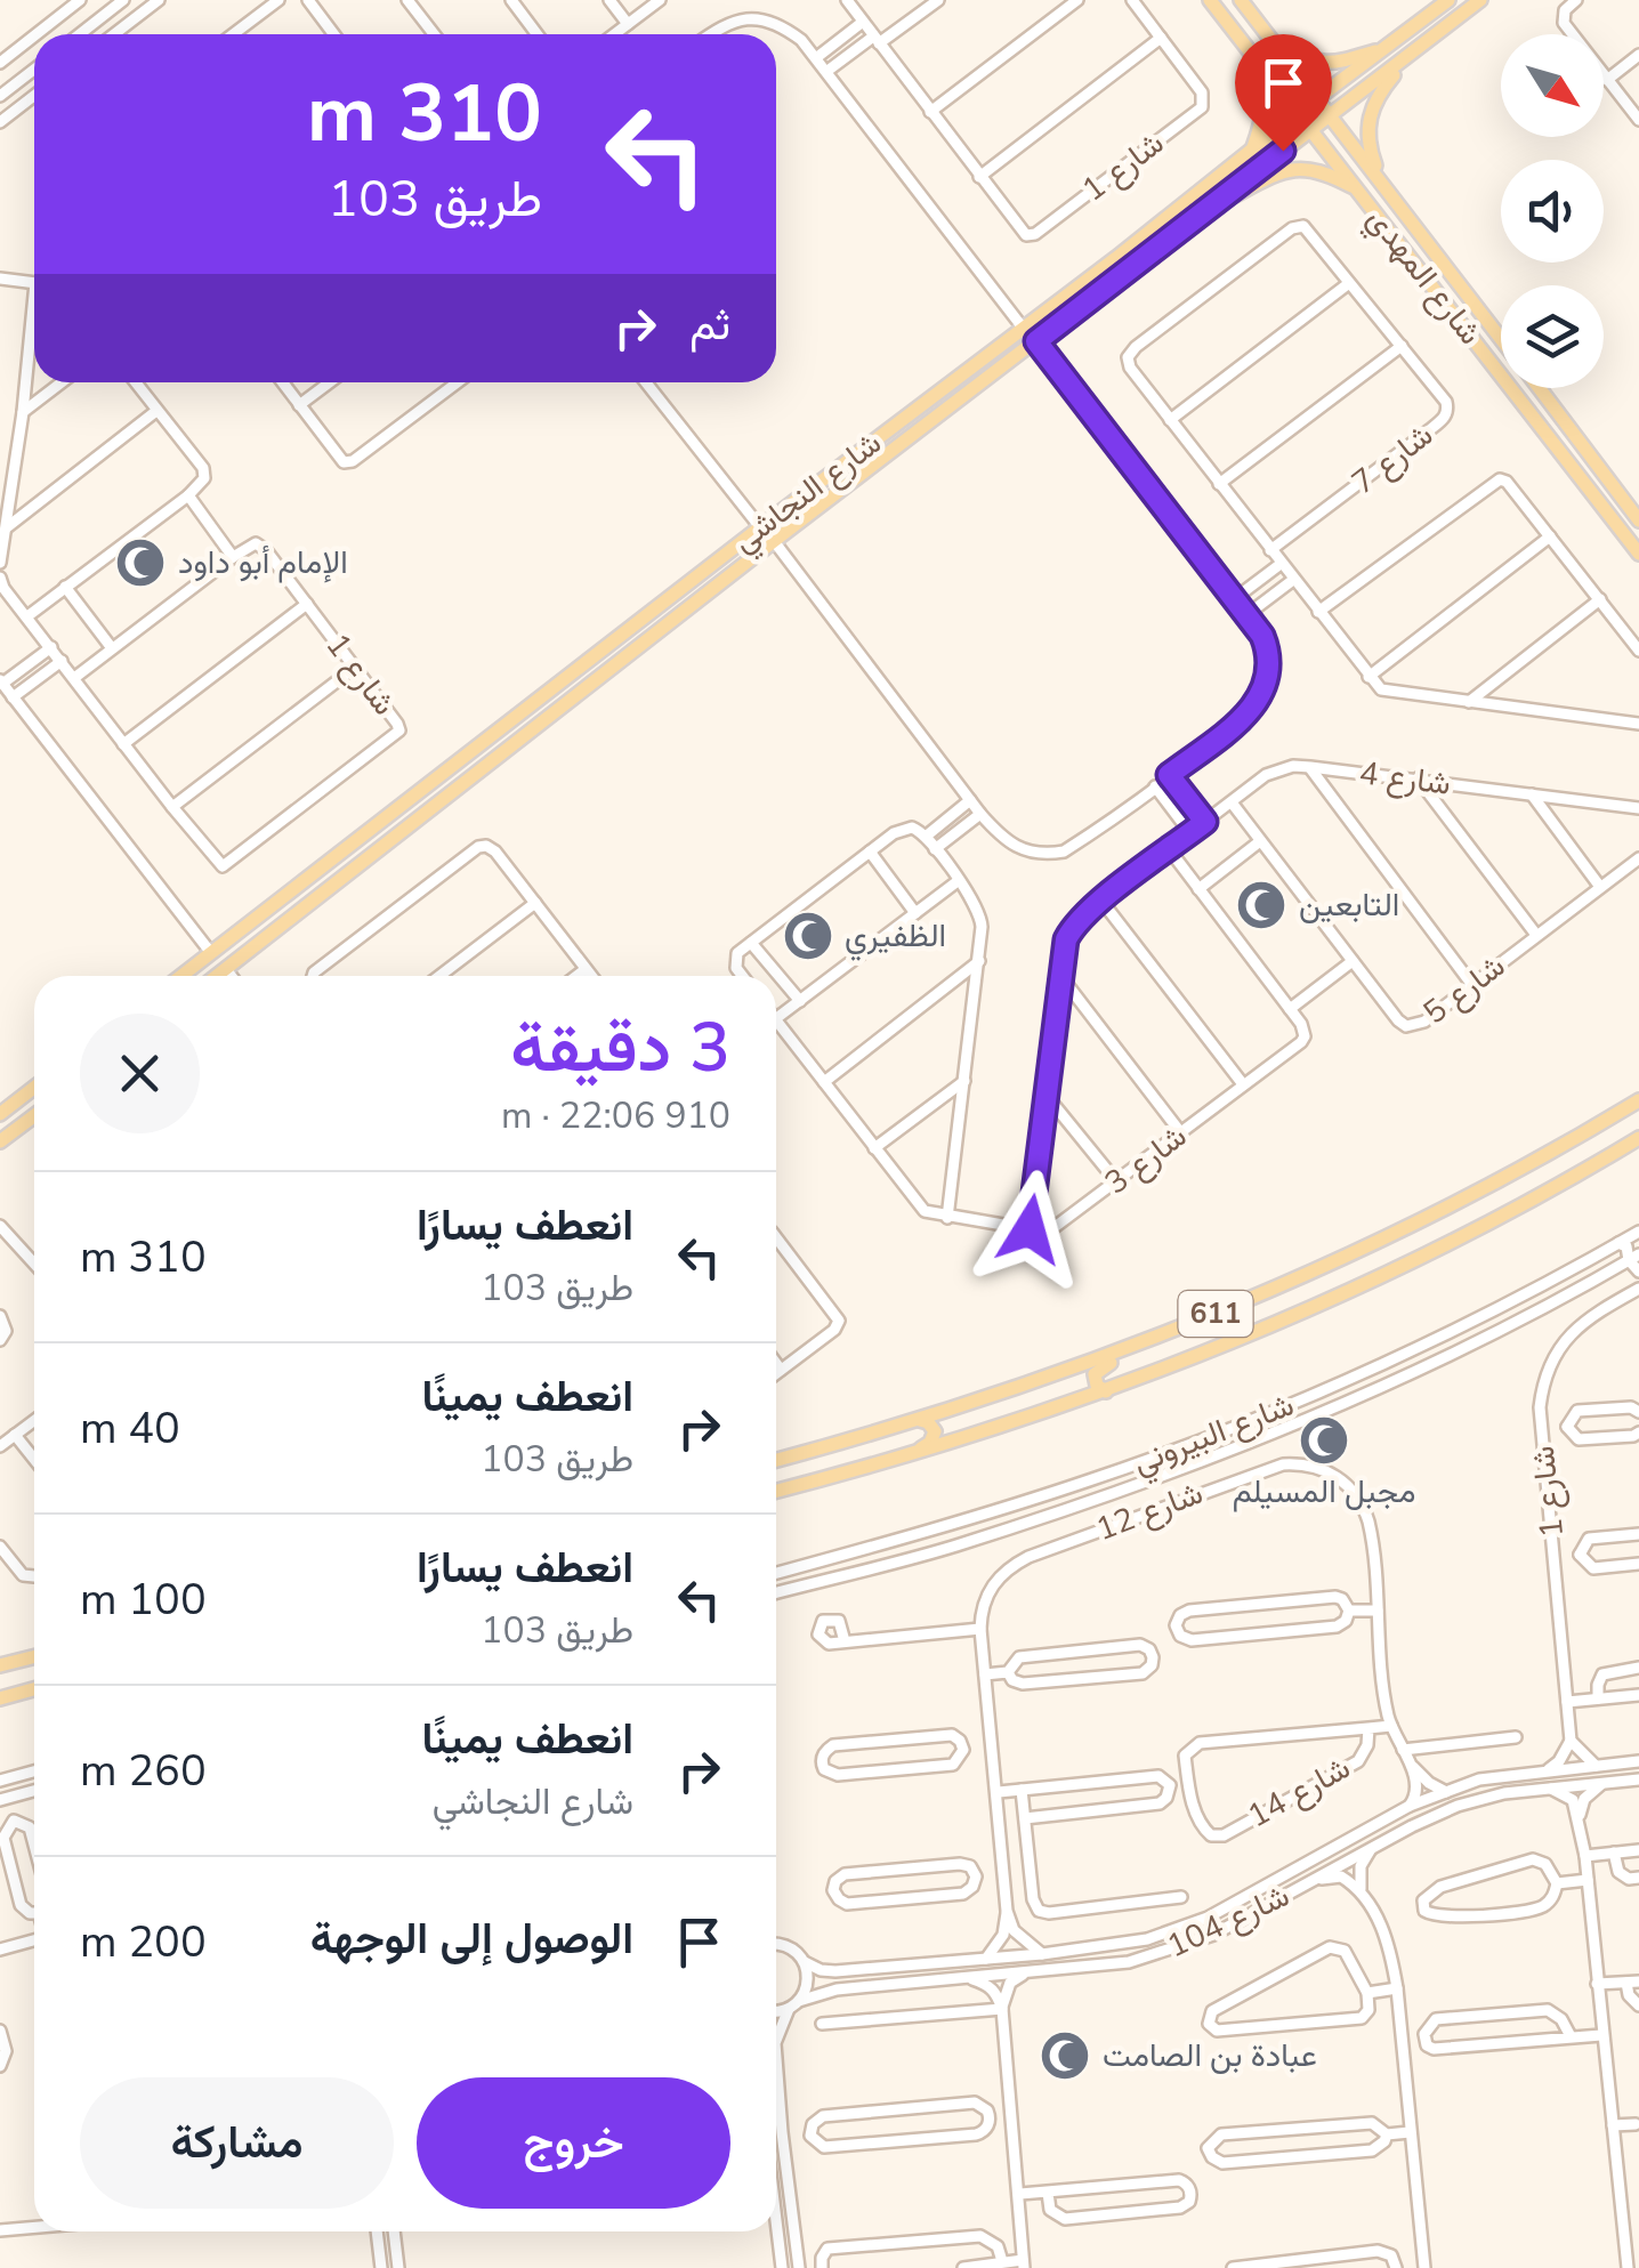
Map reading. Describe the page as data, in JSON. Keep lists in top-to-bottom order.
{
  "streets": {
    "main road": ["شارع المهدي", "شارع النجاشي", "611"],
    "street": [
      "شارع 1",
      "شارع 7",
      "شارع 4",
      "شارع 5",
      "شارع 3",
      "شارع البيروني",
      "شارع 12",
      "شارع 14",
      "شارع 104"
    ]
  },
  "crossings": [
    ["شارع المهدي", "شارع النجاشي"],
    ["شارع 4", "شارع 5"],
    ["شارع 12", "شارع 14"],
    ["شارع 12", "شارع 104"]
  ],
  "places": {
    "mosque": [
      "الإمام أبو داود",
      "التابعين",
      "الظفيري",
      "مجبل المسيلم",
      "عبادة بن الصامت"
    ]
  },
  "north": "bottom right",
  "page": {
    "turn": ["310 m", "طريق 103"],
    "then": "ثم",
    "heading": ["3 دقيقة", "910 m · 22:06"],
    "list": [
      {
        "name": "انعطف يسارًا",
        "note": "طريق 103",
        "value": "310 m"
      },
      {
        "name": "انعطف يمينًا",
        "note": "طريق 103",
        "value": "40 m"
      },
      {
        "name": "انعطف يسارًا",
        "note": "طريق 103",
        "value": "100 m"
      },
      {
        "name": "انعطف يمينًا",
        "note": "شارع النجاشي",
        "value": "260 m"
      },
      {
        "name": "الوصول إلى الوجهة",
        "value": "200 m"
      }
    ],
    "buttons": ["خروج", "مشاركة"]
  }
}
